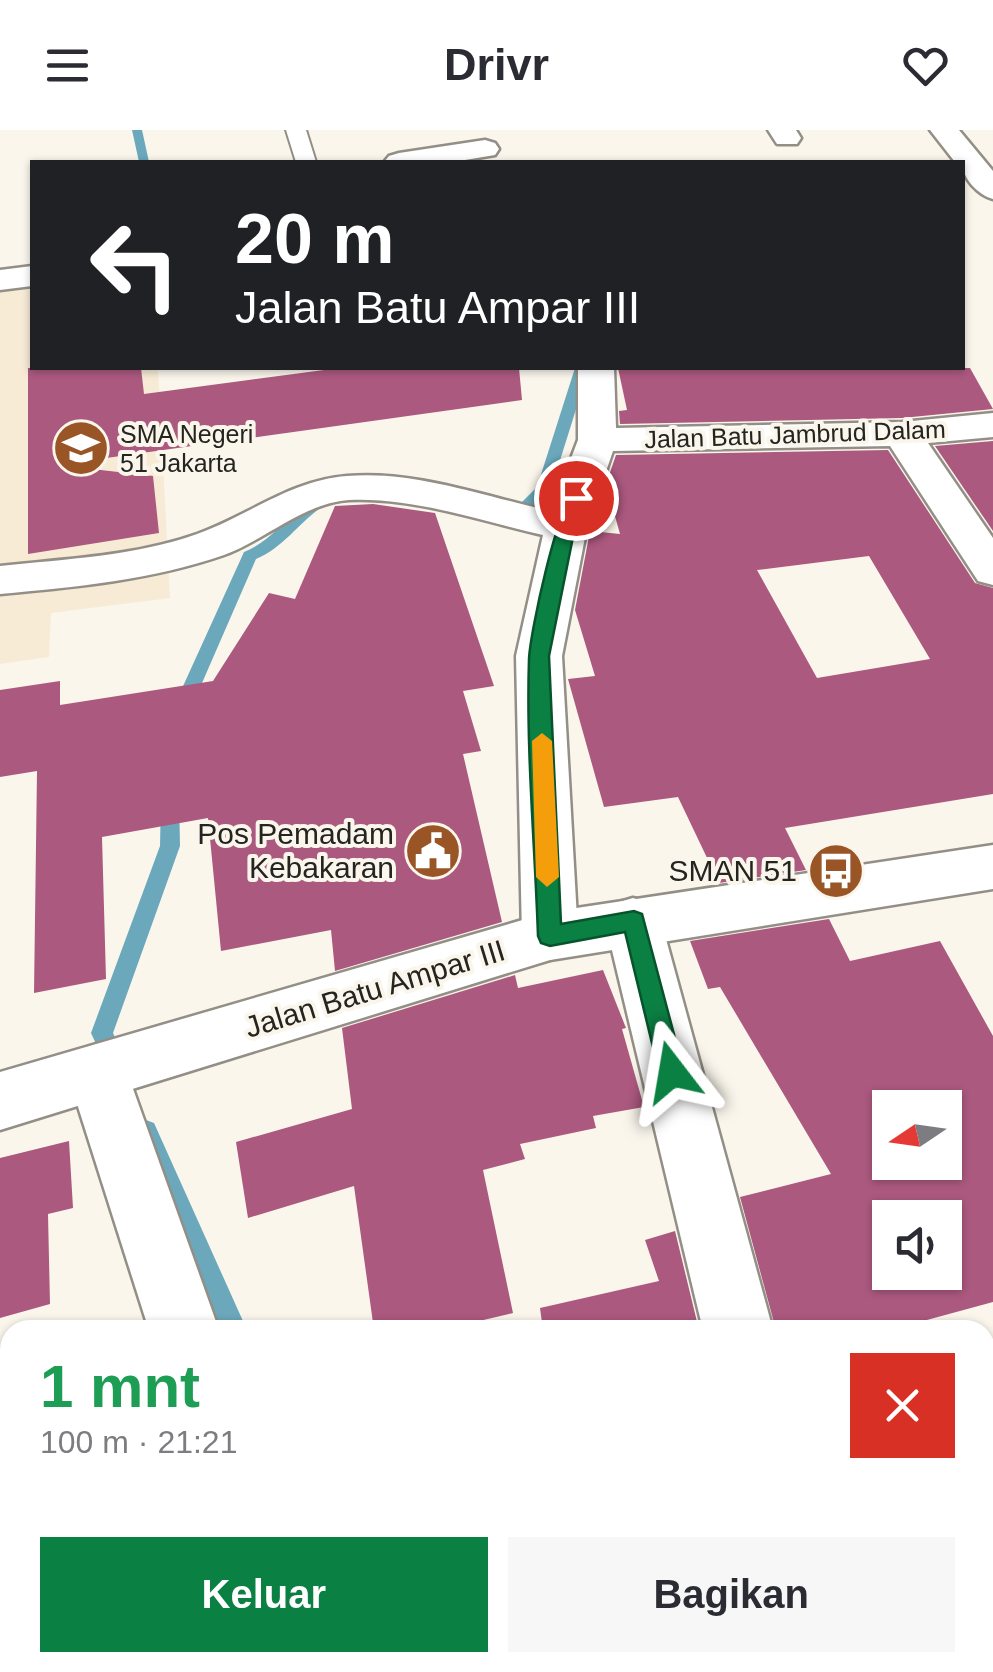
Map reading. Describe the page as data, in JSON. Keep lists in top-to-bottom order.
{
  "streets": {
    "street": ["Jalan Batu Jambrud Dalam", "Jalan Batu Ampar III"]
  },
  "places": {
    "school or university": ["SMA Negeri 51 Jakarta"],
    "public building": ["Pos Pemadam Kebakaran"],
    "bus stop": ["SMAN 51"]
  },
  "north": "left",
  "page": {
    "header": "Drivr",
    "turn": ["20 m", "Jalan Batu Ampar III"],
    "heading": ["1 mnt", "100 m · 21:21"],
    "buttons": ["Keluar", "Bagikan"]
  }
}
